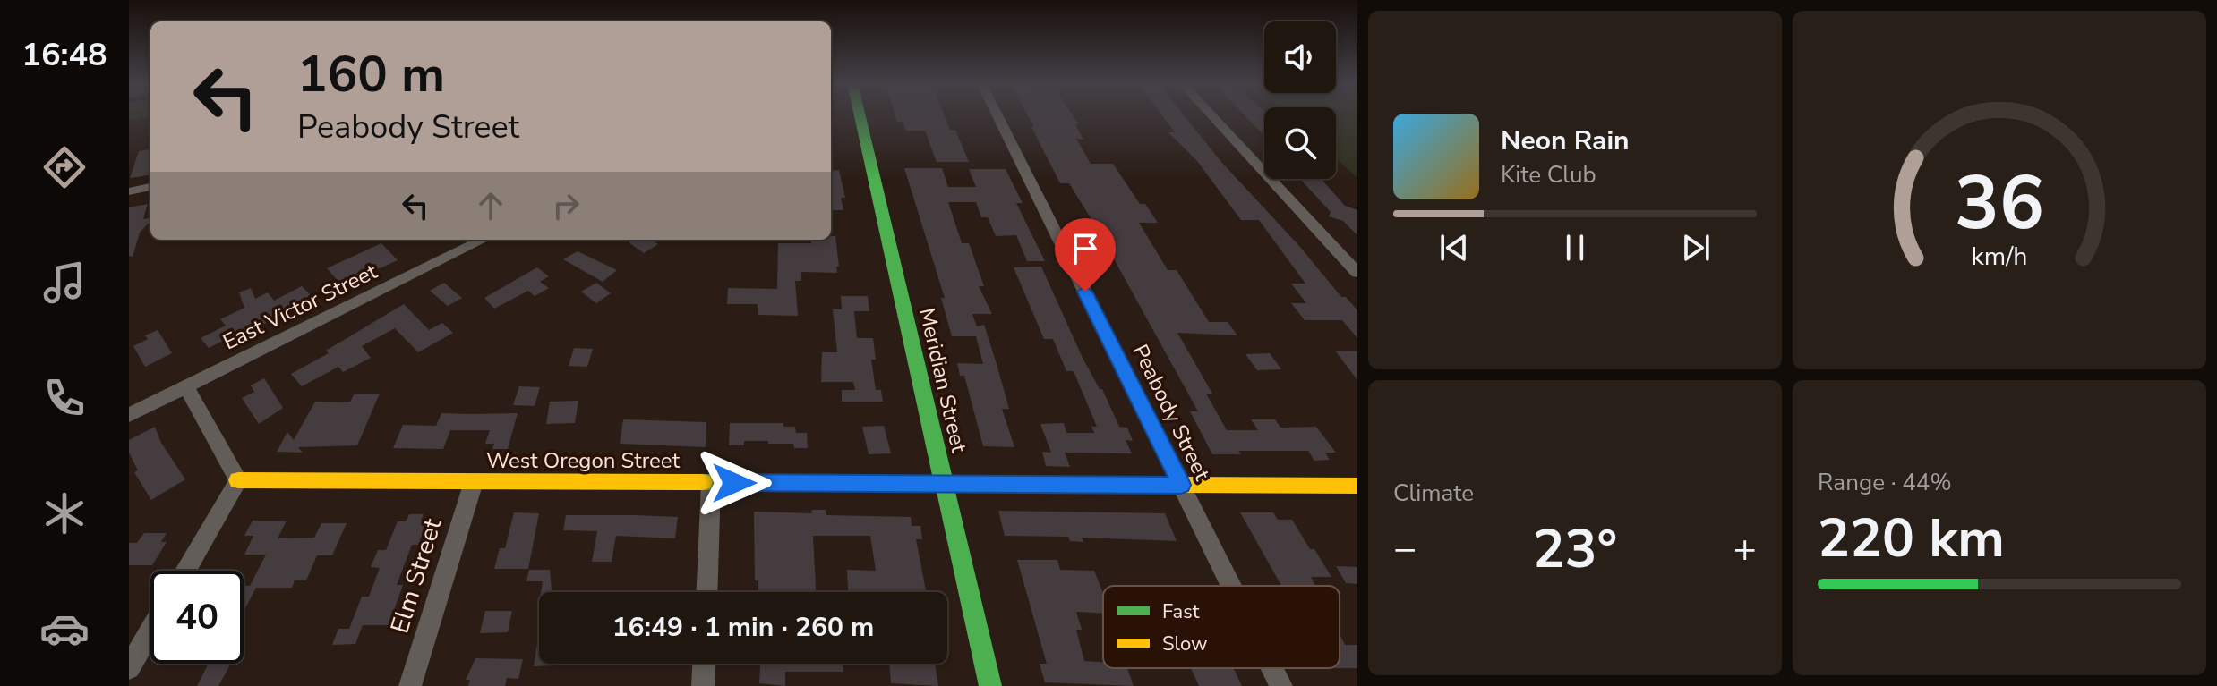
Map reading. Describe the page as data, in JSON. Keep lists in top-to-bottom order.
{
  "streets": {
    "street": [
      "East Victor Street",
      "Meridian Street",
      "Peabody Street",
      "West Oregon Street",
      "Elm Street"
    ]
  },
  "crossings": [
    ["Meridian Street", "West Oregon Street"],
    ["Peabody Street", "West Oregon Street"],
    ["West Oregon Street", "Elm Street"]
  ],
  "legend": ["Fast", "Slow"],
  "page": {
    "tabs": "16:48",
    "turn": ["160 m", "Peabody Street"],
    "song": ["Neon Rain", "Kite Club"],
    "tile": [
      "Climate",
      ["Range · 44%", "220 km"]
    ],
    "heat": ["−", "23°", "+"],
    "limit": "40",
    "trip": "16:49 · 1 min · 260 m",
    "gauge": ["36", "km/h"]
  }
}
